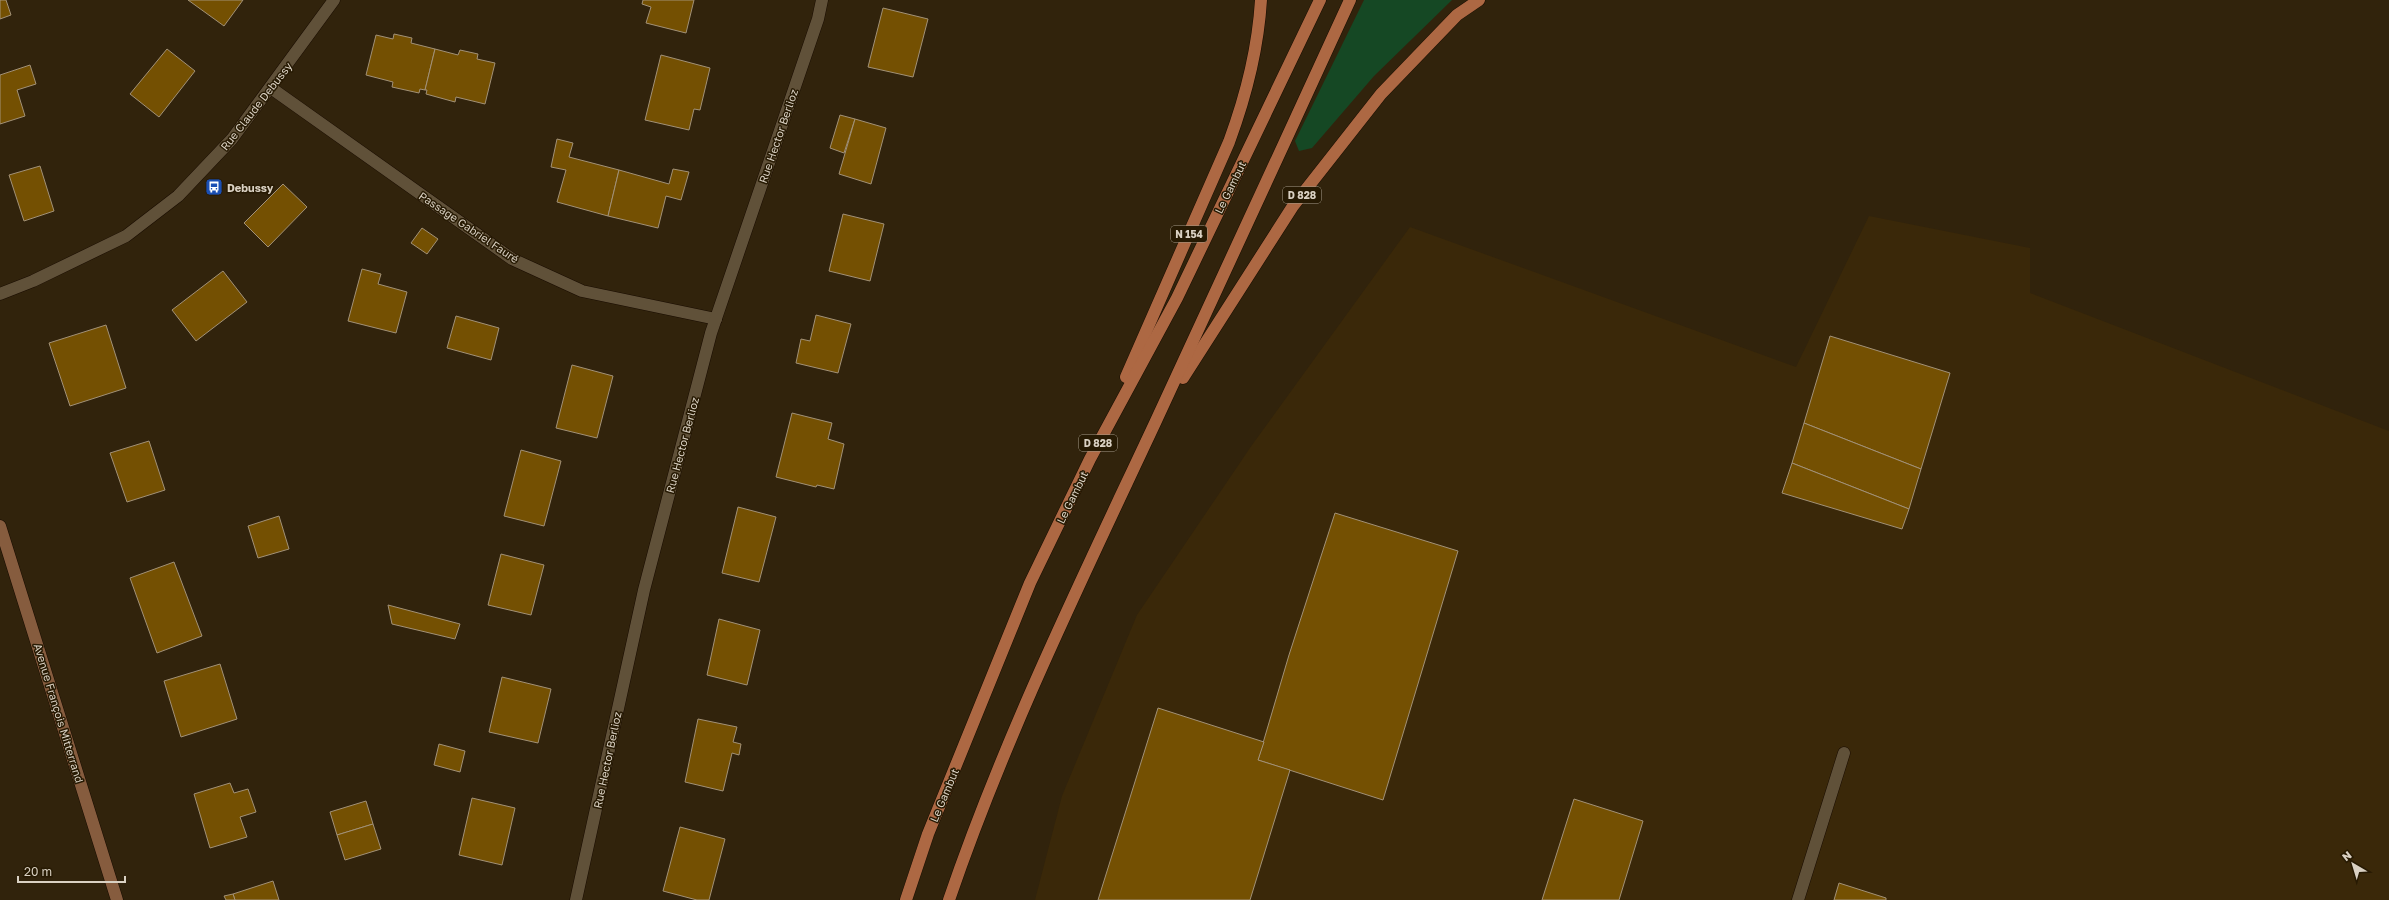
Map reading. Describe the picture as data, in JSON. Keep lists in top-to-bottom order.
{
  "streets": {
    "main road": [
      "Le Gambut",
      "D 828",
      "N 154",
      "Avenue François Mitterrand"
    ],
    "street": ["Rue Claude Debussy", "Rue Hector Berlioz", "Passage Gabriel Fauré"]
  },
  "crossings": [
    ["Rue Claude Debussy", "Passage Gabriel Fauré"],
    ["Rue Hector Berlioz", "Passage Gabriel Fauré"],
    ["Le Gambut", "N 154"]
  ],
  "places": {
    "bus stop": ["Debussy"]
  },
  "scale_bar": "20 m",
  "north": "top left"
}
